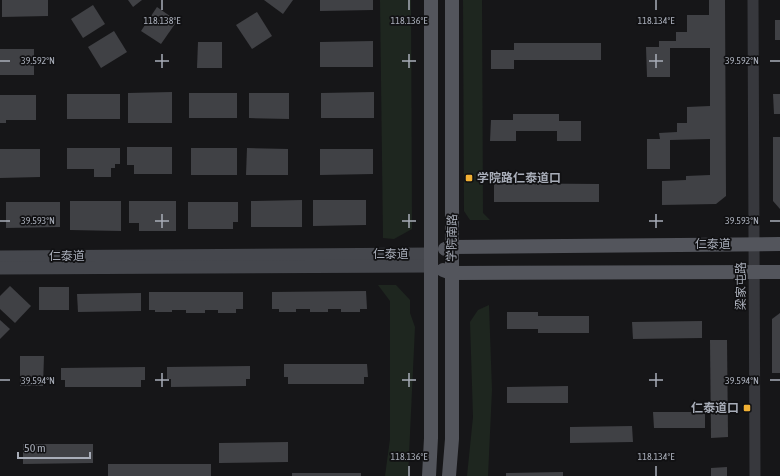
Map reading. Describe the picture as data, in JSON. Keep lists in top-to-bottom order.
{
  "streets": {
    "main road": ["学院南路", "仁泰道"],
    "street": ["梁家屯路"]
  },
  "crossings": [
    ["学院南路", "仁泰道"],
    ["仁泰道", "梁家屯路"]
  ],
  "places": {
    "transit": ["学院路仁泰道口", "仁泰道口"]
  },
  "scale_bar": "50 m",
  "coordinates": [
    "118.138°E",
    "118.136°E",
    "118.134°E",
    "39.592°N",
    "39.593°N",
    "39.594°N"
  ]
}
